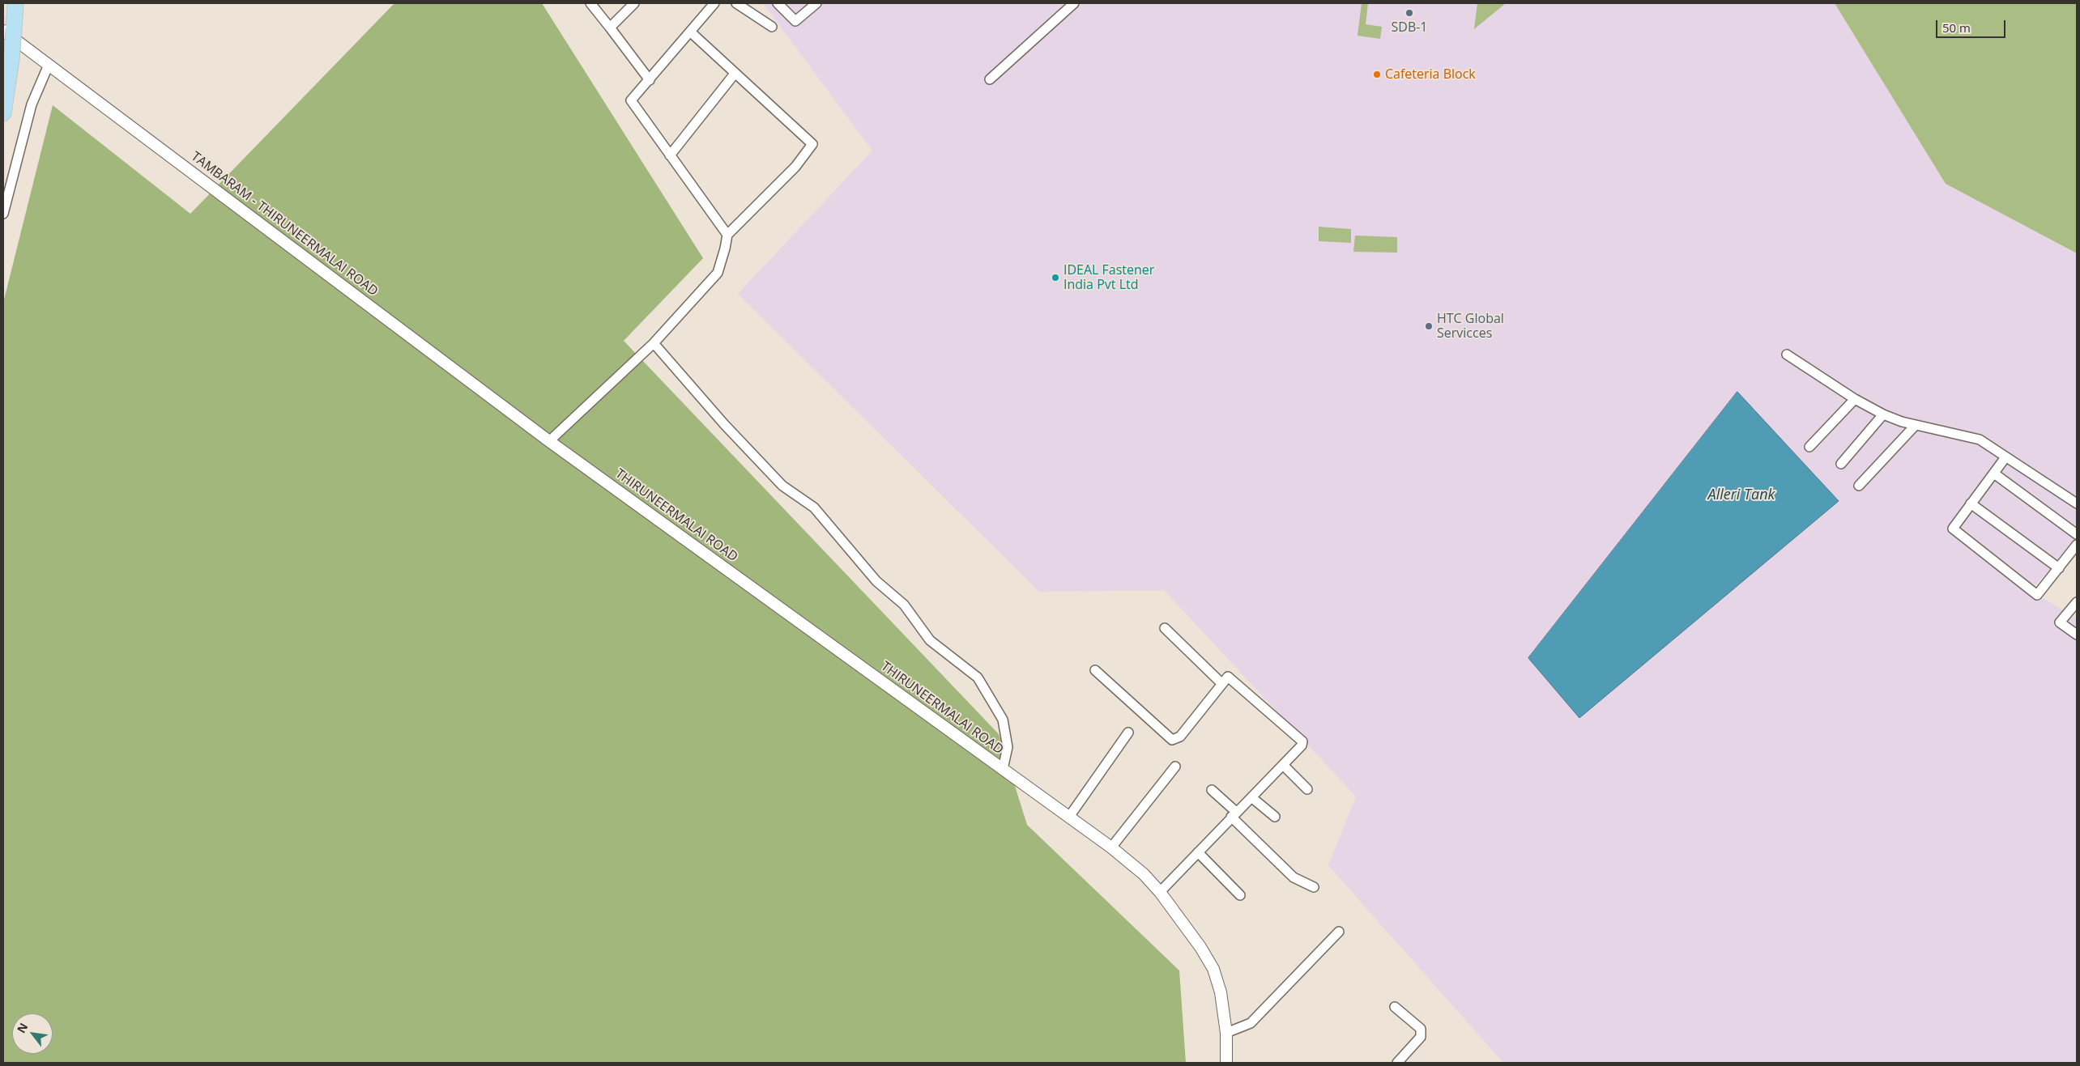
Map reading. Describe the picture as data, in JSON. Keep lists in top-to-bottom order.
{
  "streets": {
    "street": ["TAMBARAM - THIRUNEERMALAI ROAD", "THIRUNEERMALAI ROAD"]
  },
  "crossings": [
    ["TAMBARAM - THIRUNEERMALAI ROAD", "THIRUNEERMALAI ROAD"]
  ],
  "water": ["Alleri Tank"],
  "places": [
    "SDB-1",
    "Cafeteria Block",
    "IDEAL Fastener India Pvt Ltd",
    "HTC Global Servicces"
  ],
  "scale_bar": "50 m",
  "north": "top left"
}
